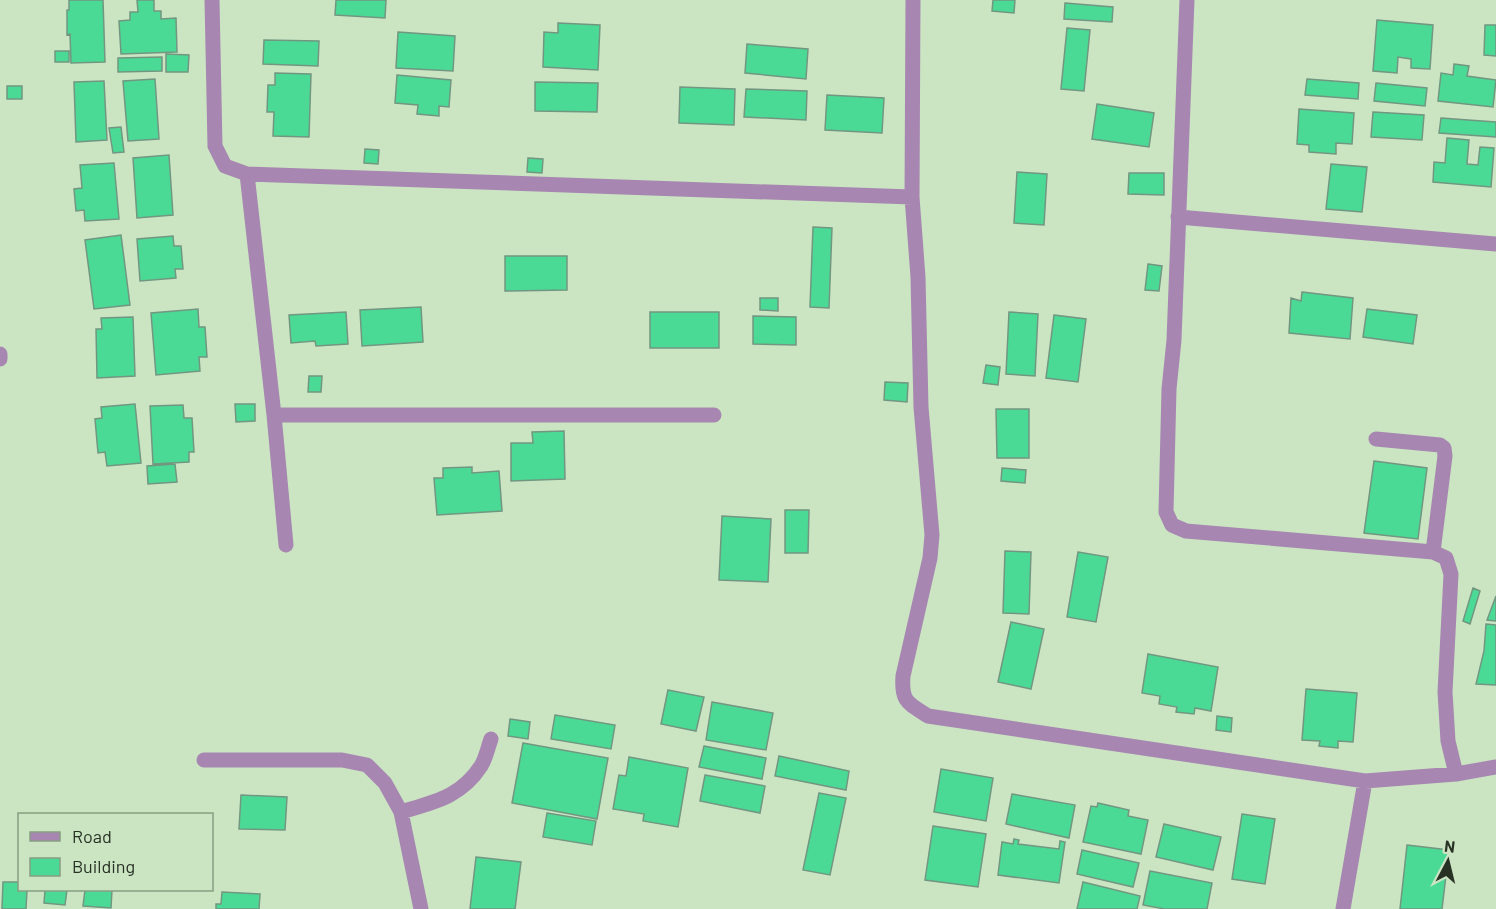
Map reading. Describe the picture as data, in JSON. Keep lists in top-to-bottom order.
{
  "legend": ["Road", "Building"],
  "north": "top"
}
